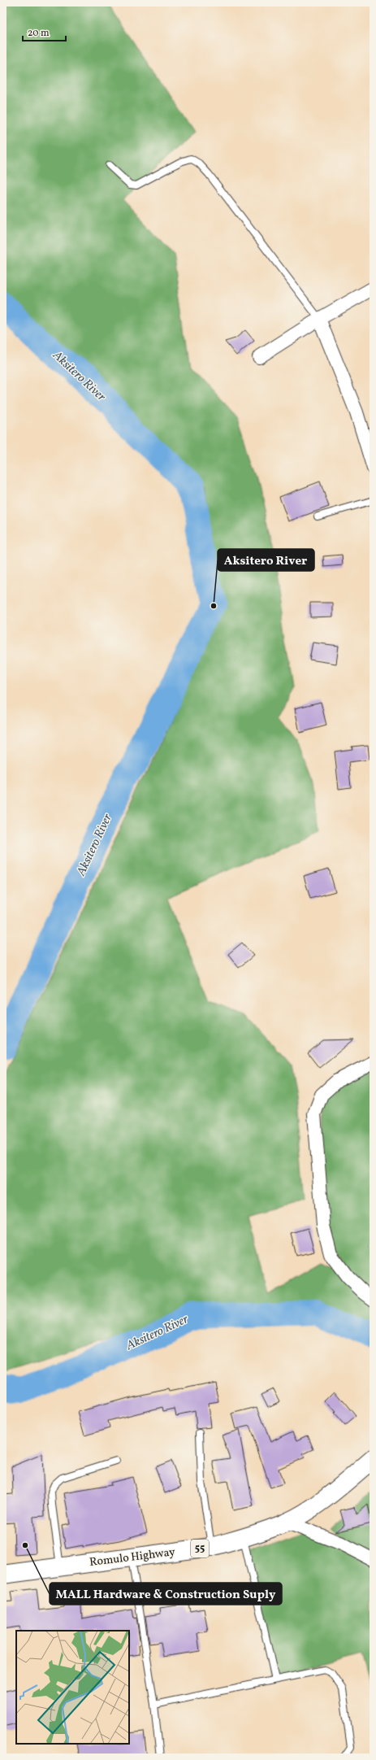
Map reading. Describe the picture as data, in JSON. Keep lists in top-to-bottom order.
{
  "streets": {
    "highway": ["55", "Romulo Highway"]
  },
  "water": ["Aksitero River"],
  "places": ["Aksitero River", "MALL Hardware & Construction Suply"],
  "scale_bar": "20 m"
}
